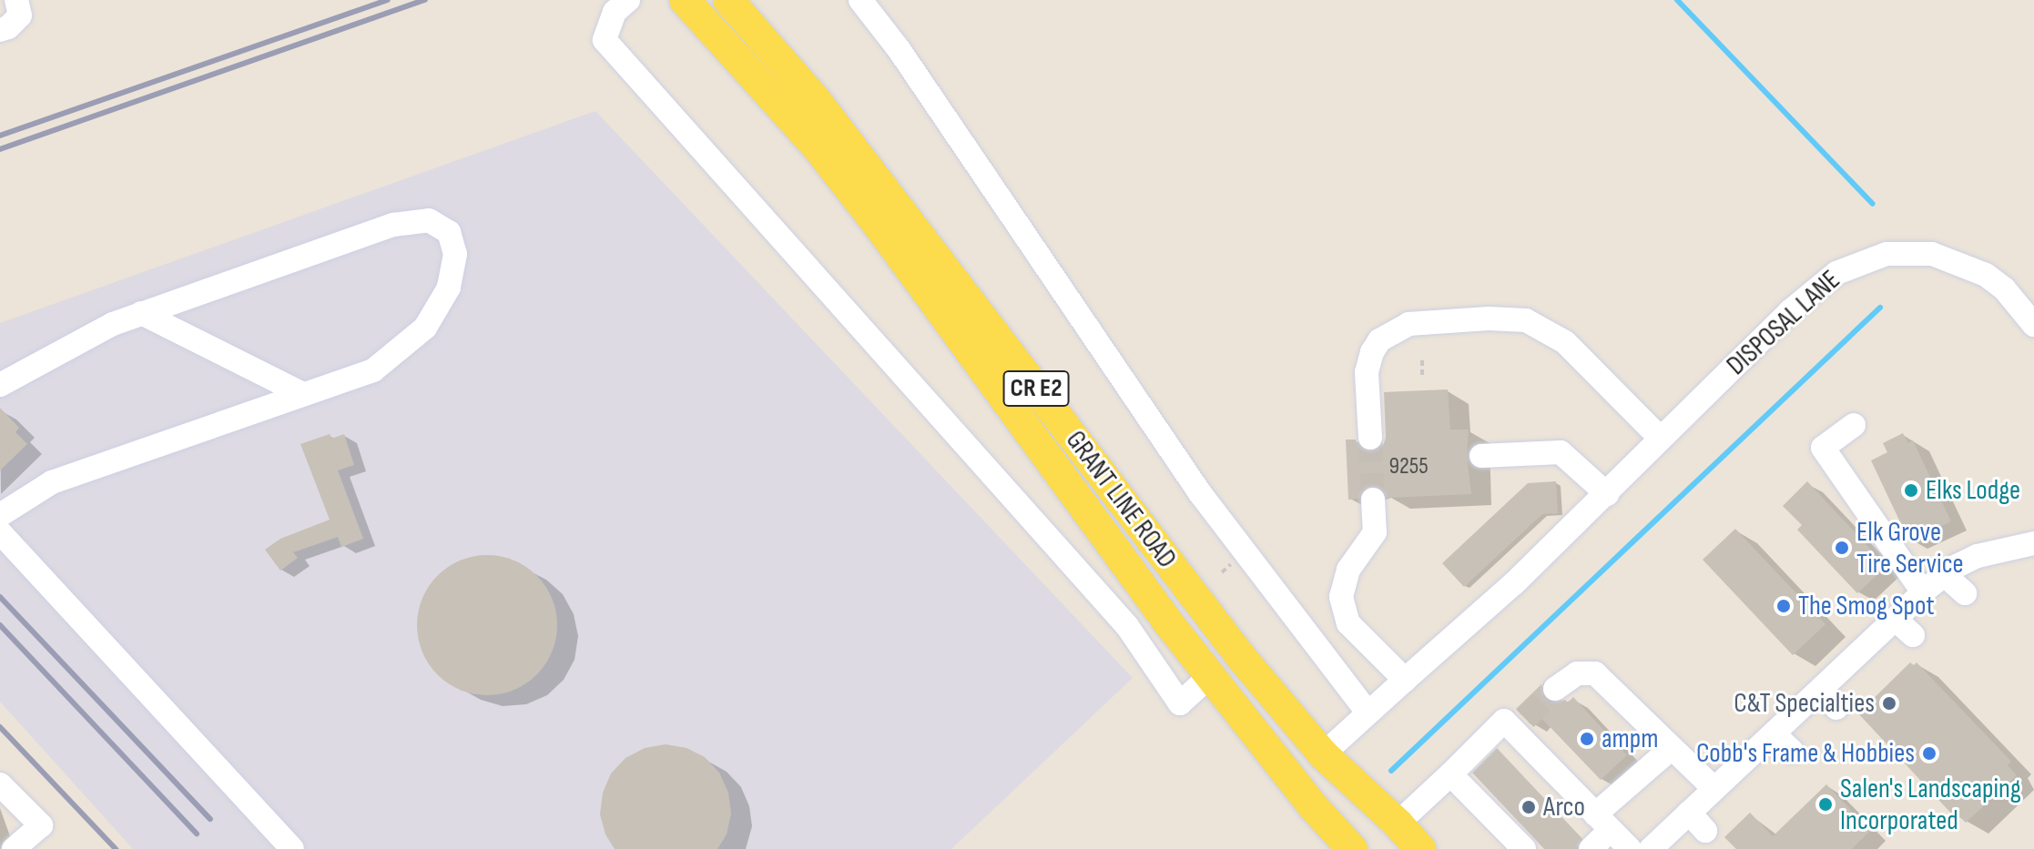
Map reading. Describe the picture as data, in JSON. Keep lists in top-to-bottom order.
{
  "streets": {
    "main road": ["CR E2", "GRANT LINE ROAD"],
    "street": ["DISPOSAL LANE"]
  },
  "crossings": [
    ["DISPOSAL LANE", "GRANT LINE ROAD"]
  ],
  "places": [
    "Elks Lodge",
    "Elk Grove Tire Service",
    "The Smog Spot",
    "C&T Specialties",
    "ampm",
    "Cobb's Frame & Hobbies",
    "Salen's Landscaping Incorporated",
    "Arco"
  ],
  "house_numbers": ["9255"]
}
